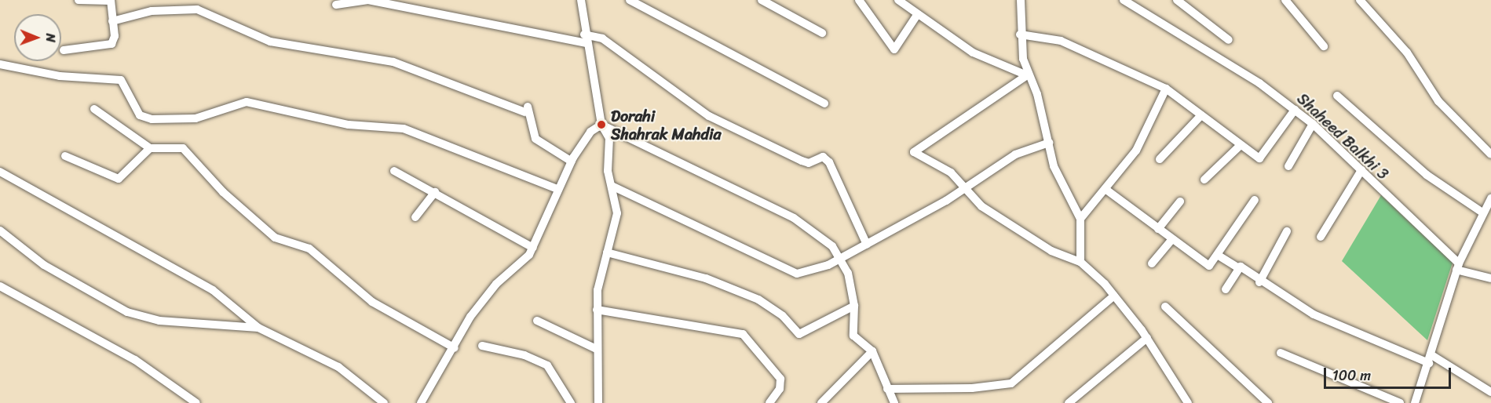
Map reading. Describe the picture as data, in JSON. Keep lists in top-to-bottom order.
{
  "streets": {
    "street": ["Shaheed Balkhi 3"]
  },
  "places": ["Dorahi Shahrak Mahdia"],
  "scale_bar": "100 m",
  "north": "right"
}
